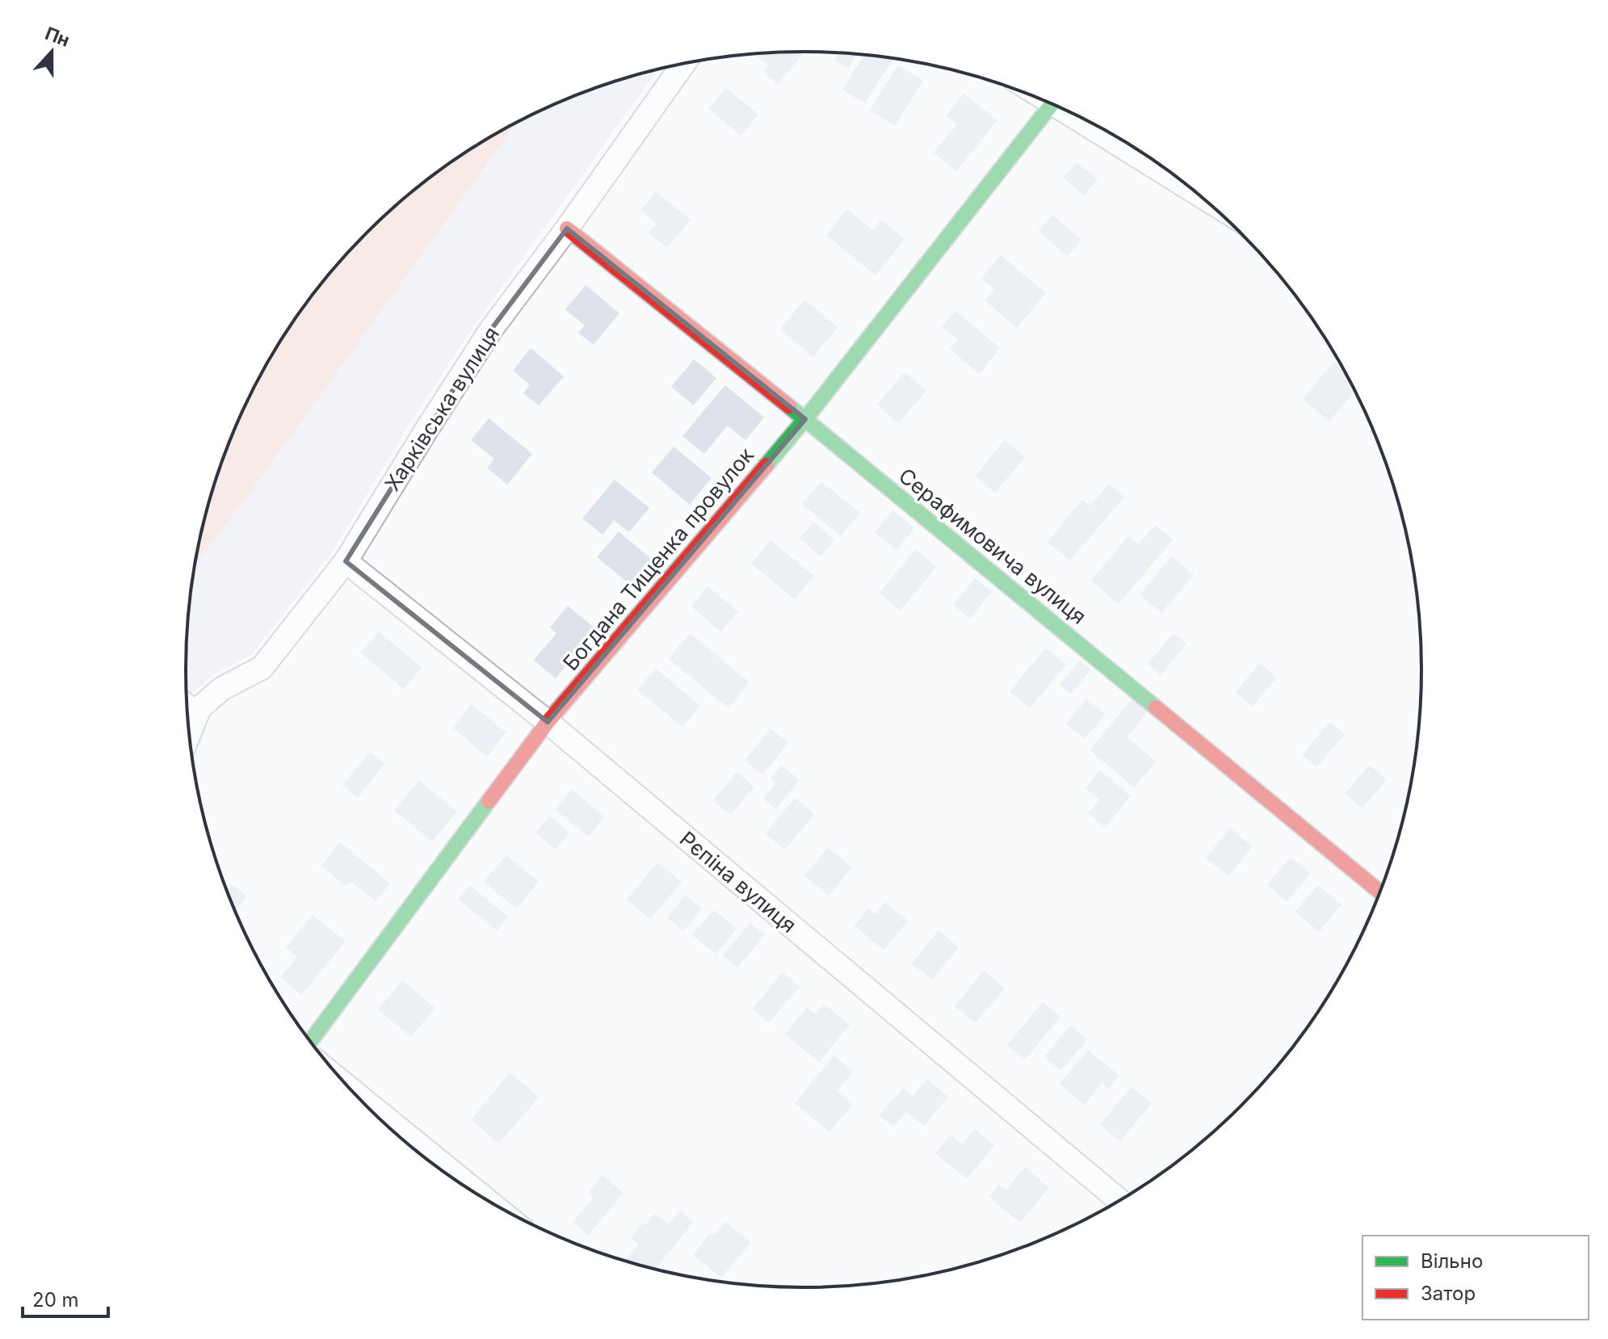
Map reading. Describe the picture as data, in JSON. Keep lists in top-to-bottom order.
{
  "streets": {
    "street": [
      "Харківська вулиця",
      "Серафимовича вулиця",
      "Богдана Тищенка провулок",
      "Рєпіна вулиця"
    ]
  },
  "crossings": [
    ["Харківська вулиця", "Серафимовича вулиця"],
    ["Харківська вулиця", "Рєпіна вулиця"],
    ["Серафимовича вулиця", "Богдана Тищенка провулок"],
    ["Богдана Тищенка провулок", "Рєпіна вулиця"]
  ],
  "legend": ["Вільно", "Затор"],
  "scale_bar": "20 m",
  "north": "top"
}
